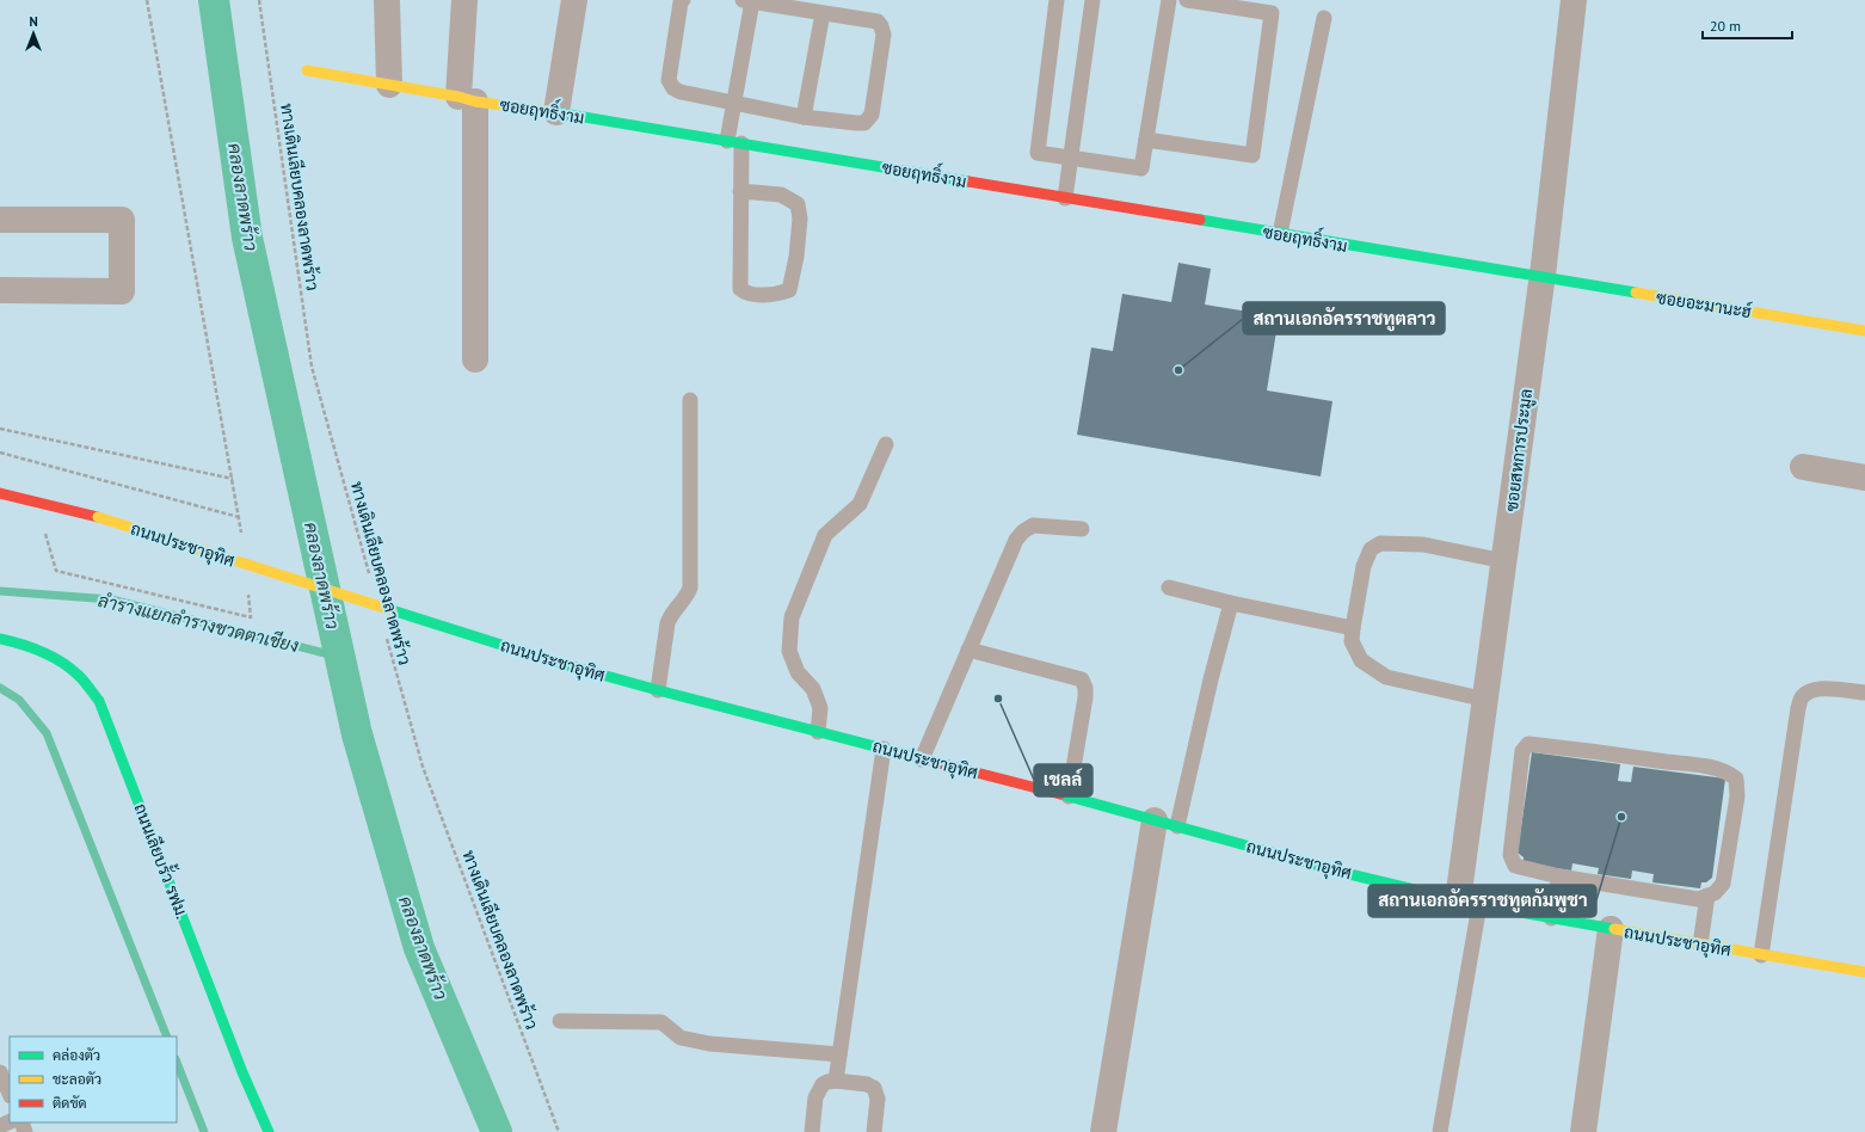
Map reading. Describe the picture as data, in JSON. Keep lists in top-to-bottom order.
{
  "streets": {
    "street": [
      "ซอยฤทธิ์งาม",
      "ซอยอะมานะฮ์",
      "ซอยสหการประมูล",
      "ถนนประชาอุทิศ",
      "ถนนเลียบรั้ว รฟม."
    ],
    "path": ["ทางเดินเลียบคลองลาดพร้าว"]
  },
  "crossings": [
    ["ซอยฤทธิ์งาม", "ซอยอะมานะฮ์"],
    ["ซอยฤทธิ์งาม", "ซอยสหการประมูล"],
    ["ซอยอะมานะฮ์", "ซอยสหการประมูล"],
    ["ซอยสหการประมูล", "ถนนประชาอุทิศ"]
  ],
  "water": ["คลองลาดพร้าว", "ลำรางแยกลำรางชวดตาเชียง"],
  "places": ["สถานเอกอัครราชทูตลาว", "เชลล์", "สถานเอกอัครราชทูตกัมพูชา"],
  "legend": ["คล่องตัว", "ชะลอตัว", "ติดขัด"],
  "scale_bar": "20 m",
  "north": "top"
}
